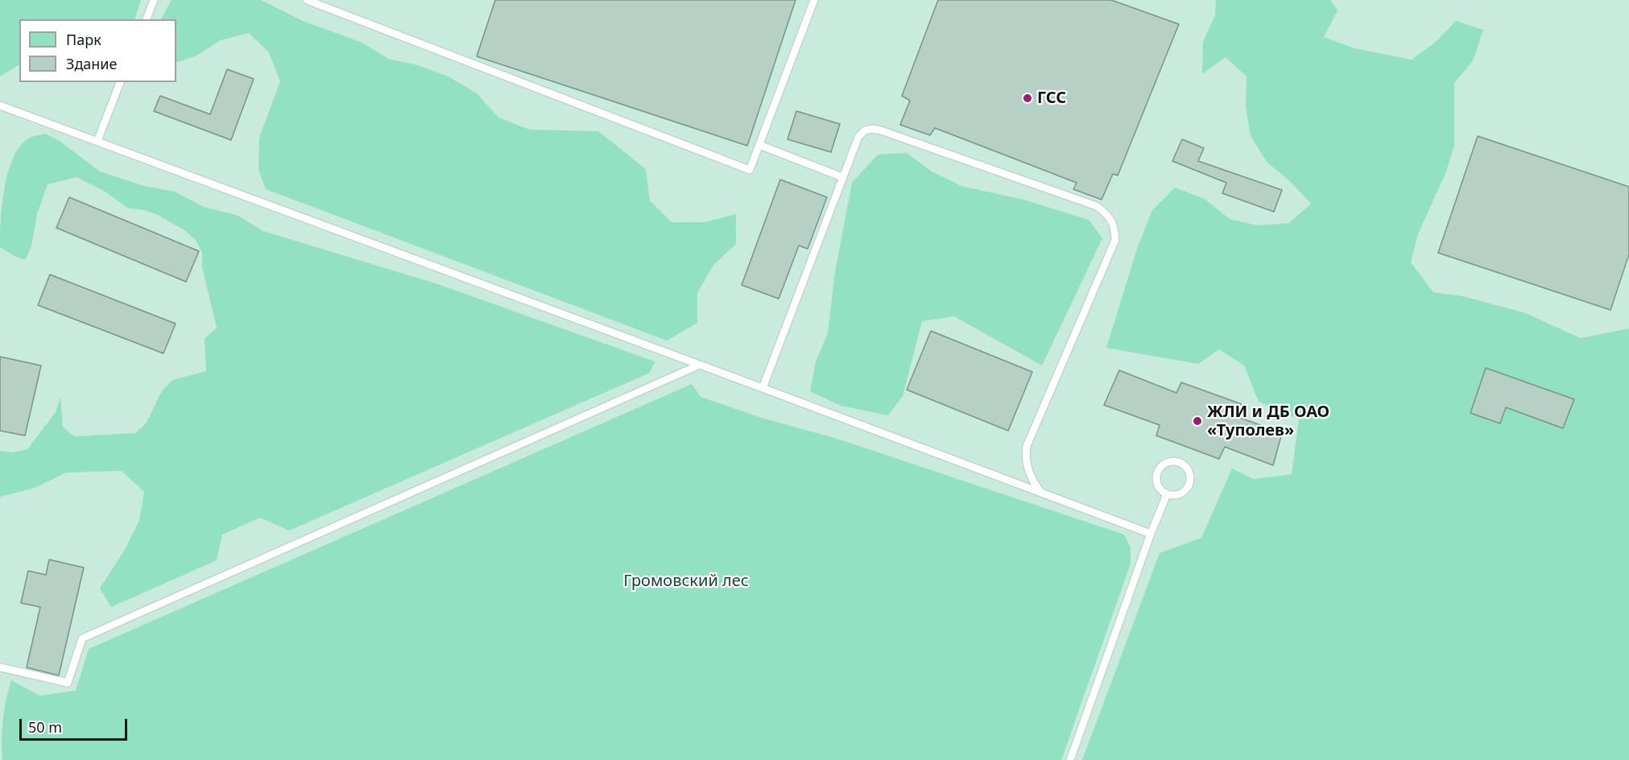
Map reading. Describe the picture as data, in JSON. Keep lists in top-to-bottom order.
{
  "parks": ["Громовский лес"],
  "places": ["ГСС", "ЖЛИ и ДБ ОАО «Туполев»"],
  "legend": ["Парк", "Здание"],
  "scale_bar": "50 m"
}
